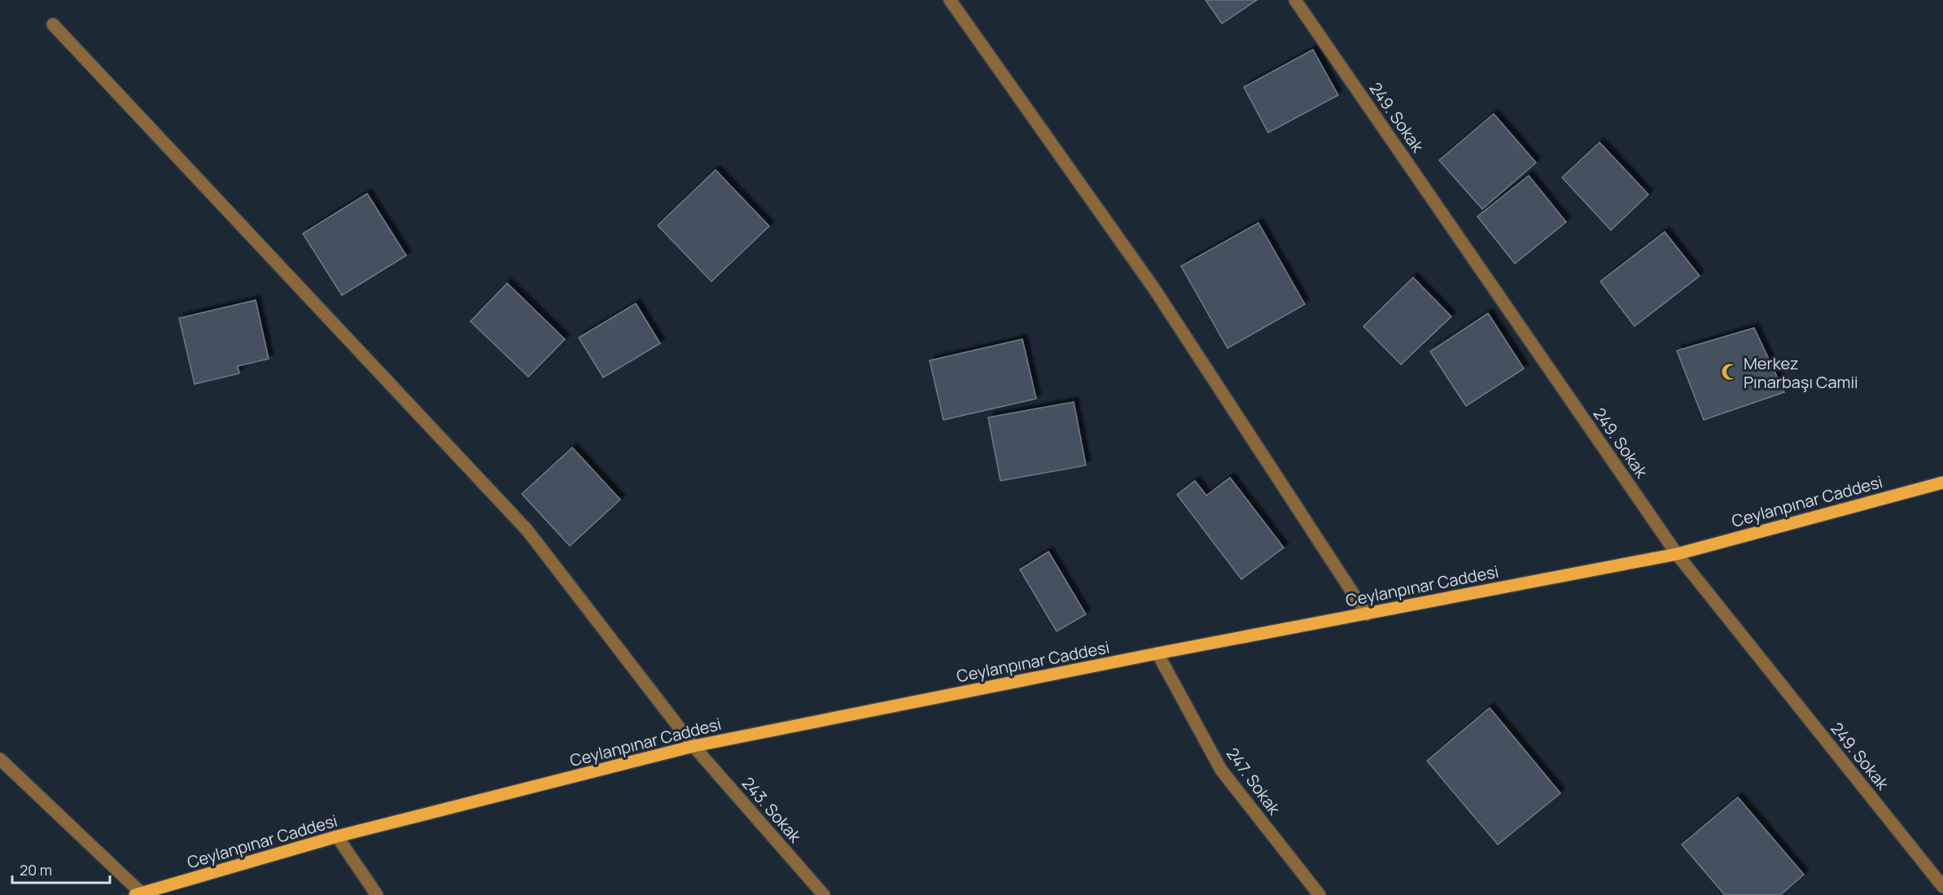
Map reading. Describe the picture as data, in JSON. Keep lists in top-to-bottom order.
{
  "streets": {
    "main road": ["Ceylanpınar Caddesi"],
    "street": ["249. Sokak", "247. Sokak", "243. Sokak"]
  },
  "crossings": [
    ["249. Sokak", "Ceylanpınar Caddesi"],
    ["Ceylanpınar Caddesi", "247. Sokak"],
    ["Ceylanpınar Caddesi", "243. Sokak"]
  ],
  "places": {
    "mosque": ["Merkez Pınarbaşı Camii"]
  },
  "scale_bar": "20 m"
}
